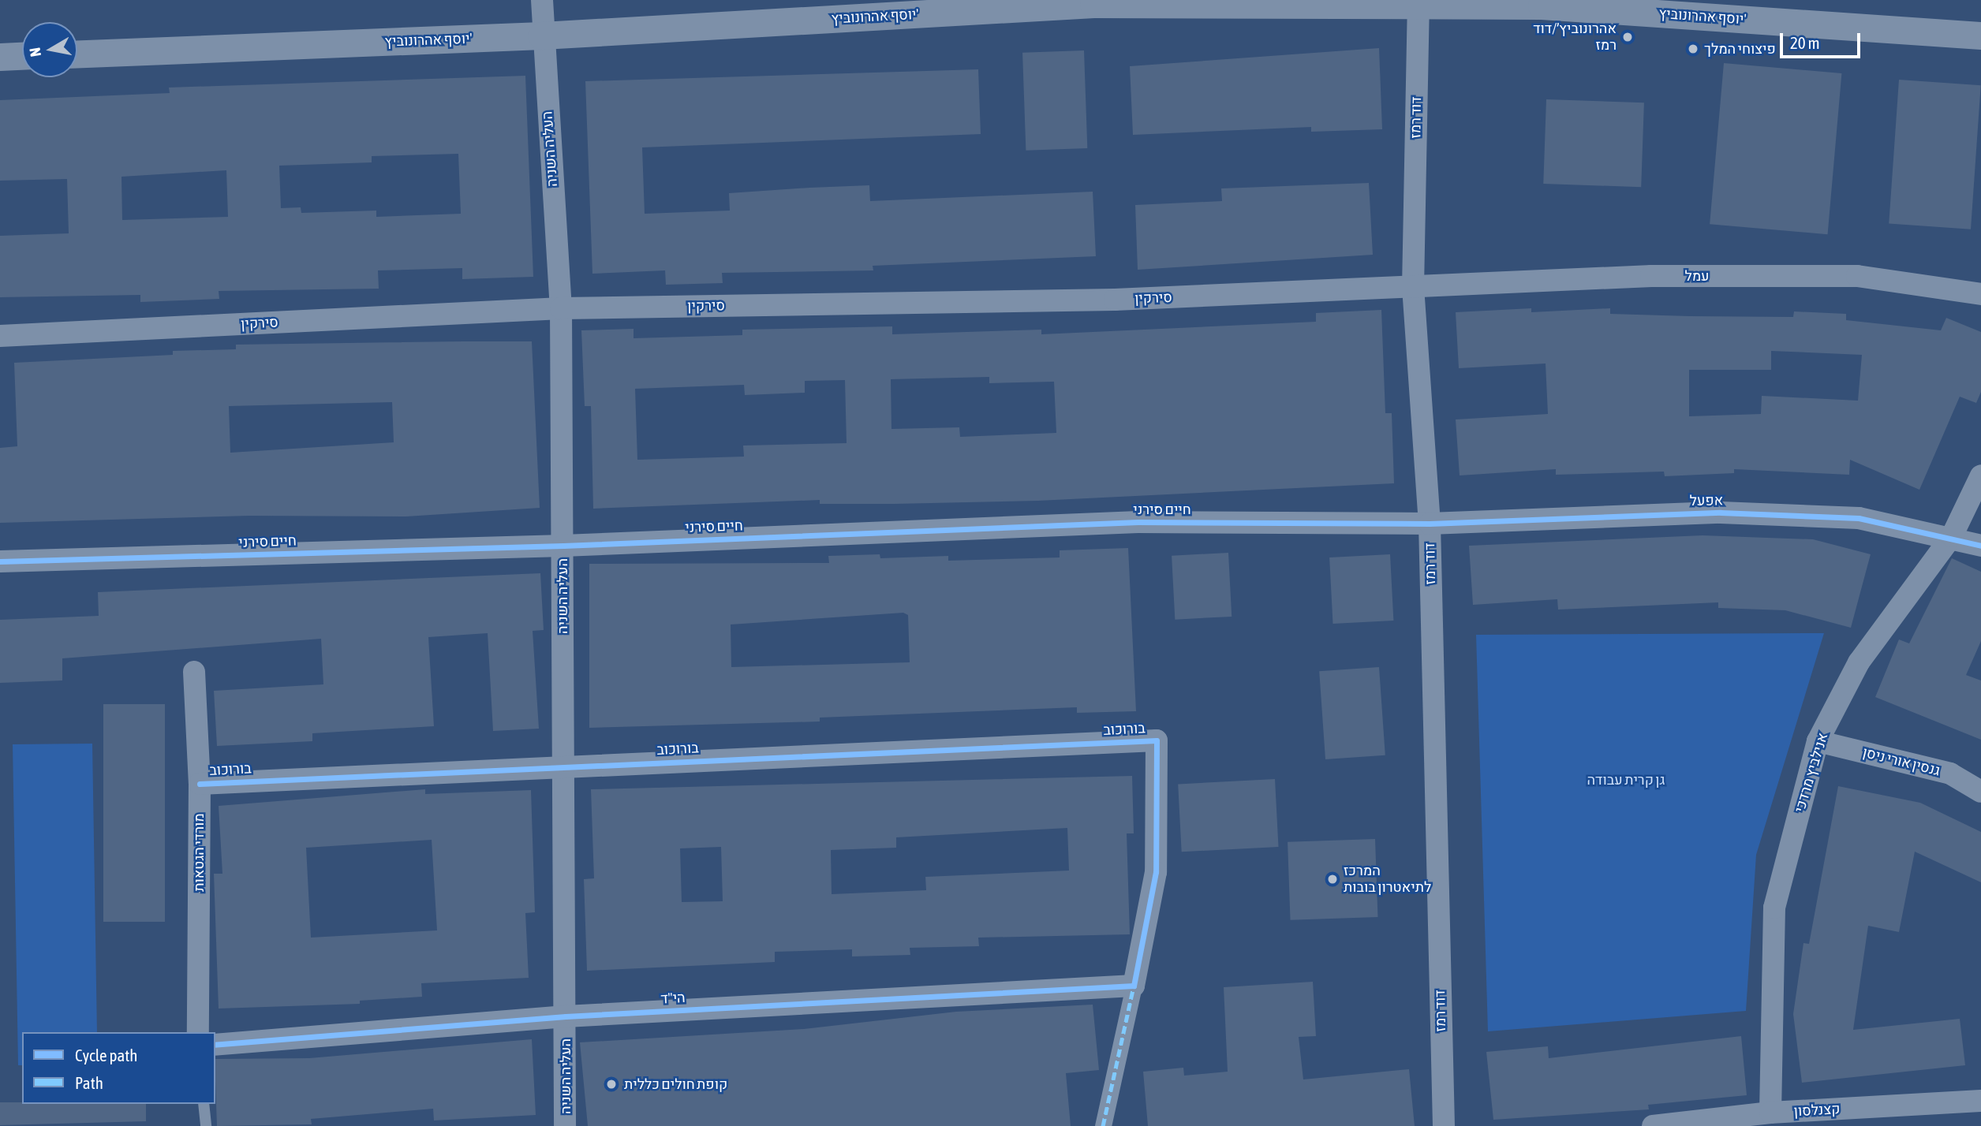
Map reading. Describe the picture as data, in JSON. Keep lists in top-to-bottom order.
{
  "streets": {
    "street": [
      "יוסף אהרונוביץ'",
      "דוד רמז",
      "העליה השניה",
      "עמל",
      "סירקין",
      "אפעל",
      "חיים סירני",
      "בורוכוב",
      "גנסין אורי ניסן",
      "אנילביץ מרדכי",
      "מורדי הגטאות",
      "הי\"ד",
      "קצנלסון"
    ]
  },
  "crossings": [
    ["יוסף אהרונוביץ'", "דוד רמז"],
    ["יוסף אהרונוביץ'", "העליה השניה"],
    ["דוד רמז", "עמל"],
    ["דוד רמז", "סירקין"],
    ["דוד רמז", "אפעל"],
    ["דוד רמז", "חיים סירני"],
    ["העליה השניה", "סירקין"],
    ["העליה השניה", "חיים סירני"],
    ["העליה השניה", "בורוכוב"],
    ["העליה השניה", "הי\"ד"],
    ["עמל", "סירקין"],
    ["אפעל", "חיים סירני"],
    ["אפעל", "אנילביץ מרדכי"],
    ["בורוכוב", "מורדי הגטאות"],
    ["בורוכוב", "הי\"ד"],
    ["גנסין אורי ניסן", "אנילביץ מרדכי"],
    ["אנילביץ מרדכי", "קצנלסון"]
  ],
  "parks": ["גן קרית עבודה"],
  "places": [
    "אהרונוביץ׳/דוד רמז",
    "פיצוחי המלך",
    "המרכז לתיאטרון בובות",
    "קופת חולים כללית"
  ],
  "legend": ["Cycle path", "Path"],
  "scale_bar": "20 m",
  "north": "left"
}
